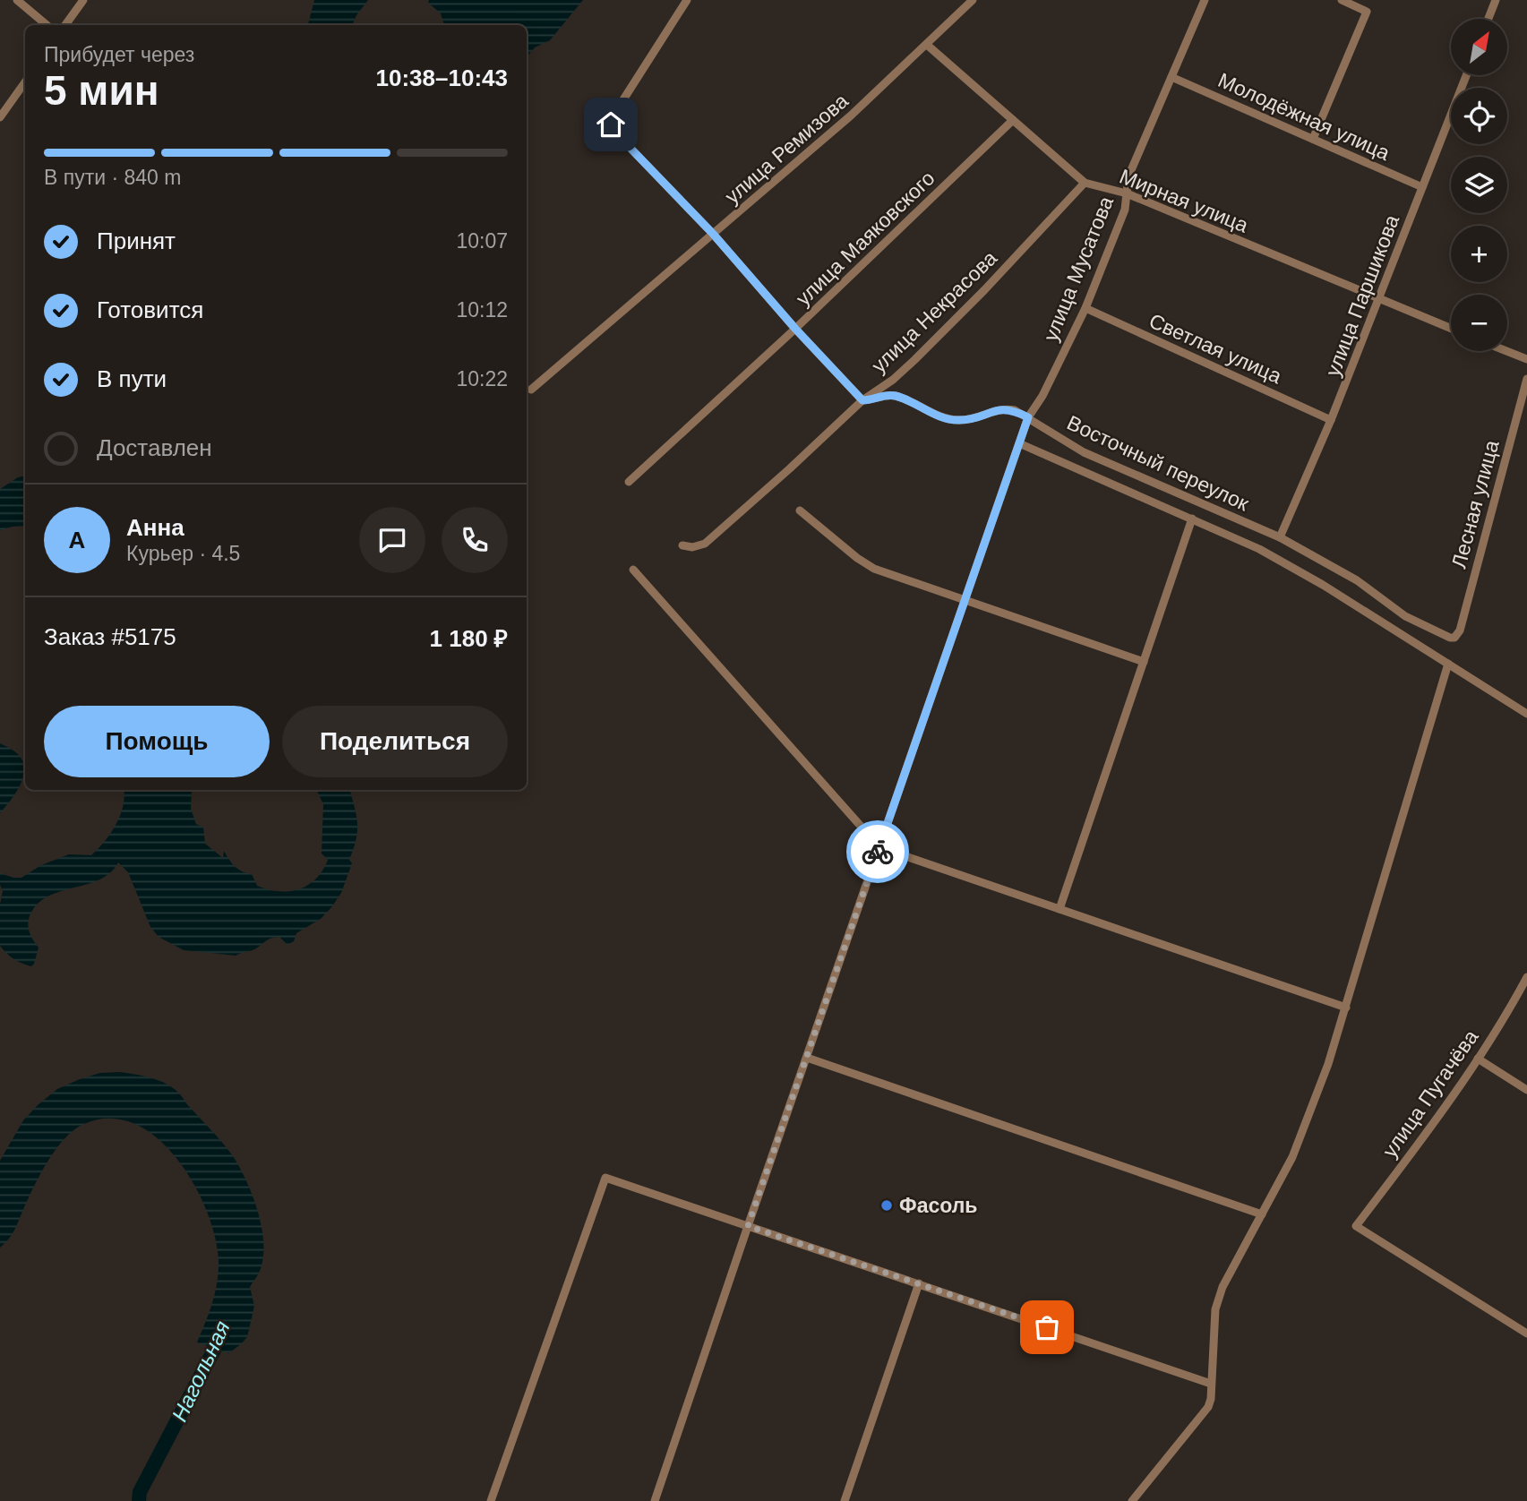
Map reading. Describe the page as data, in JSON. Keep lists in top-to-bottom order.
{
  "streets": {
    "street": [
      "Молодёжная улица",
      "улица Ремизова",
      "Мирная улица",
      "улица Маяковского",
      "улица Мусатова",
      "улица Паршикова",
      "улица Некрасова",
      "Светлая улица",
      "Восточный переулок",
      "Лесная улица",
      "улица Пугачёва"
    ]
  },
  "crossings": [
    ["Молодёжная улица", "улица Мусатова"],
    ["Молодёжная улица", "улица Паршикова"],
    ["улица Ремизова", "Мирная улица"],
    ["Мирная улица", "улица Маяковского"],
    ["Мирная улица", "улица Мусатова"],
    ["Мирная улица", "улица Паршикова"],
    ["Мирная улица", "улица Некрасова"],
    ["улица Мусатова", "Светлая улица"],
    ["улица Мусатова", "Восточный переулок"],
    ["улица Паршикова", "Светлая улица"],
    ["улица Паршикова", "Восточный переулок"],
    ["улица Некрасова", "Восточный переулок"],
    ["Восточный переулок", "Лесная улица"]
  ],
  "water": ["Нагольная"],
  "places": ["Фасоль"],
  "north": "top right",
  "page": {
    "map_buttons": ["+", "−"],
    "heading": ["5 мин", "Прибудет через", "10:38–10:43"],
    "panel": [
      "Анна",
      "Курьер · 4.5",
      "Заказ #5175",
      "1 180 ₽"
    ],
    "bar": "В пути · 840 m",
    "list": [
      ["Принят", "10:07"],
      ["Готовится", "10:12"],
      ["В пути", "10:22"],
      "Доставлен"
    ],
    "round": "А",
    "buttons": ["Помощь", "Поделиться"]
  }
}
